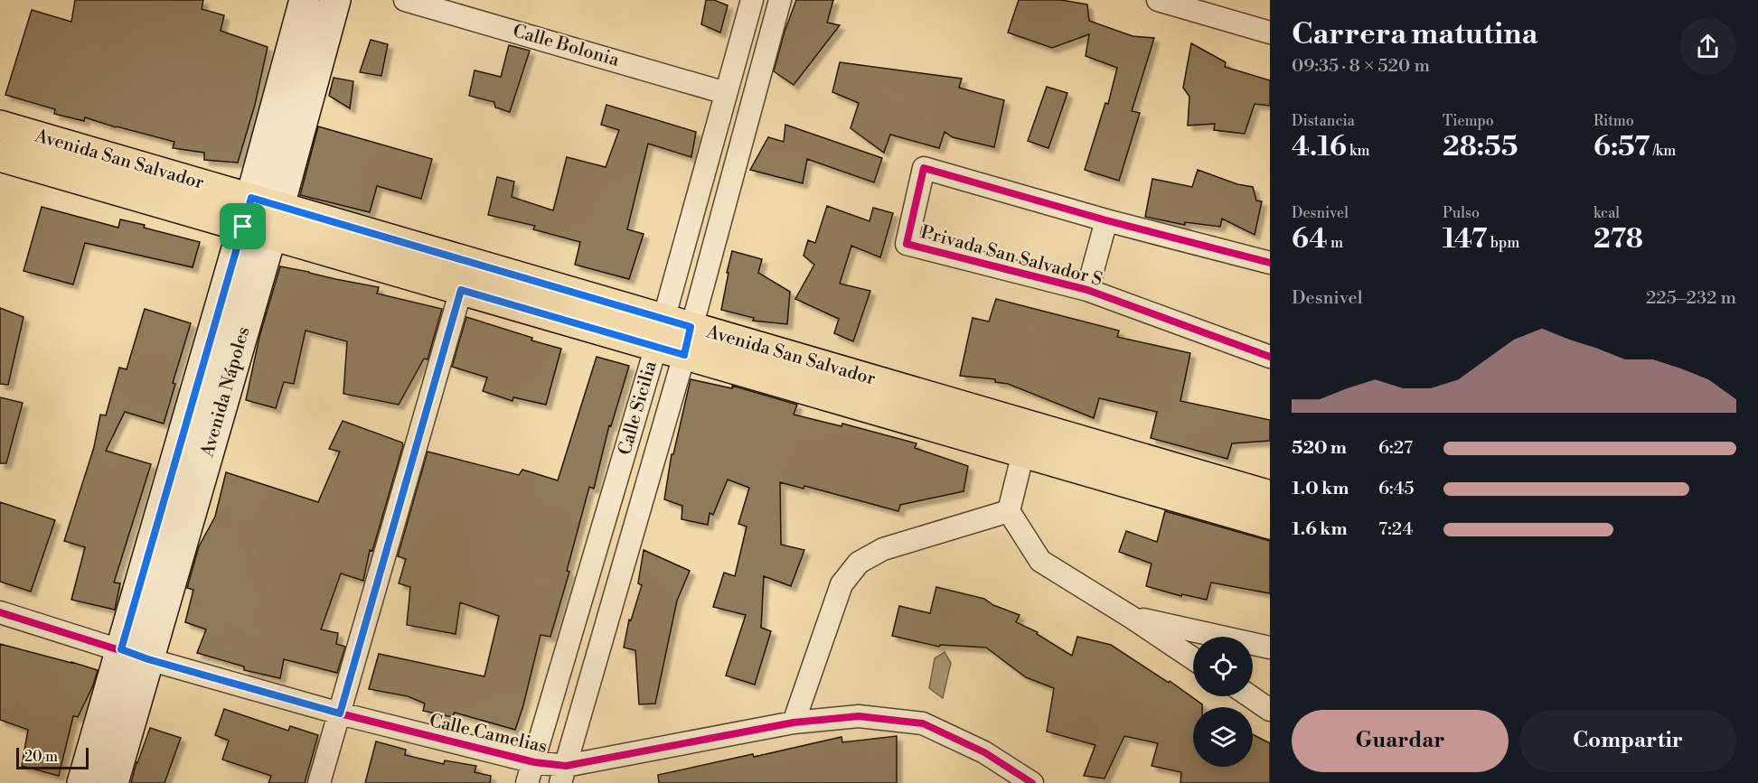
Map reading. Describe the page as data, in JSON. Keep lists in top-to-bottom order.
{
  "streets": {
    "main road": ["Avenida San Salvador", "Avenida Nápoles"],
    "street": [
      "Calle Bolonia",
      "Privada San Salvador S",
      "Calle Sicilia",
      "Calle Camelias"
    ]
  },
  "crossings": [
    ["Calle Bolonia", "Calle Sicilia"],
    ["Avenida San Salvador", "Avenida Nápoles"],
    ["Avenida San Salvador", "Calle Sicilia"],
    ["Avenida Nápoles", "Calle Camelias"],
    ["Calle Sicilia", "Calle Camelias"]
  ],
  "scale_bar": "20 m",
  "page": {
    "heading": ["Carrera matutina", "09:35 · 8 × 520 m"],
    "stats": [
      ["Distancia", "4.16 km"],
      ["Tiempo", "28:55"],
      ["Ritmo", "6:57 /km"],
      ["Desnivel", "64 m"],
      ["Pulso", "147 bpm"],
      ["kcal", "278"]
    ],
    "chart": ["Desnivel", "225–232 m"],
    "list": [
      {
        "name": "520 m",
        "note": "6:27"
      },
      {
        "name": "1.0 km",
        "note": "6:45"
      },
      {
        "name": "1.6 km",
        "note": "7:24"
      }
    ],
    "buttons": ["Guardar", "Compartir"],
    "scale": "20 m"
  }
}
